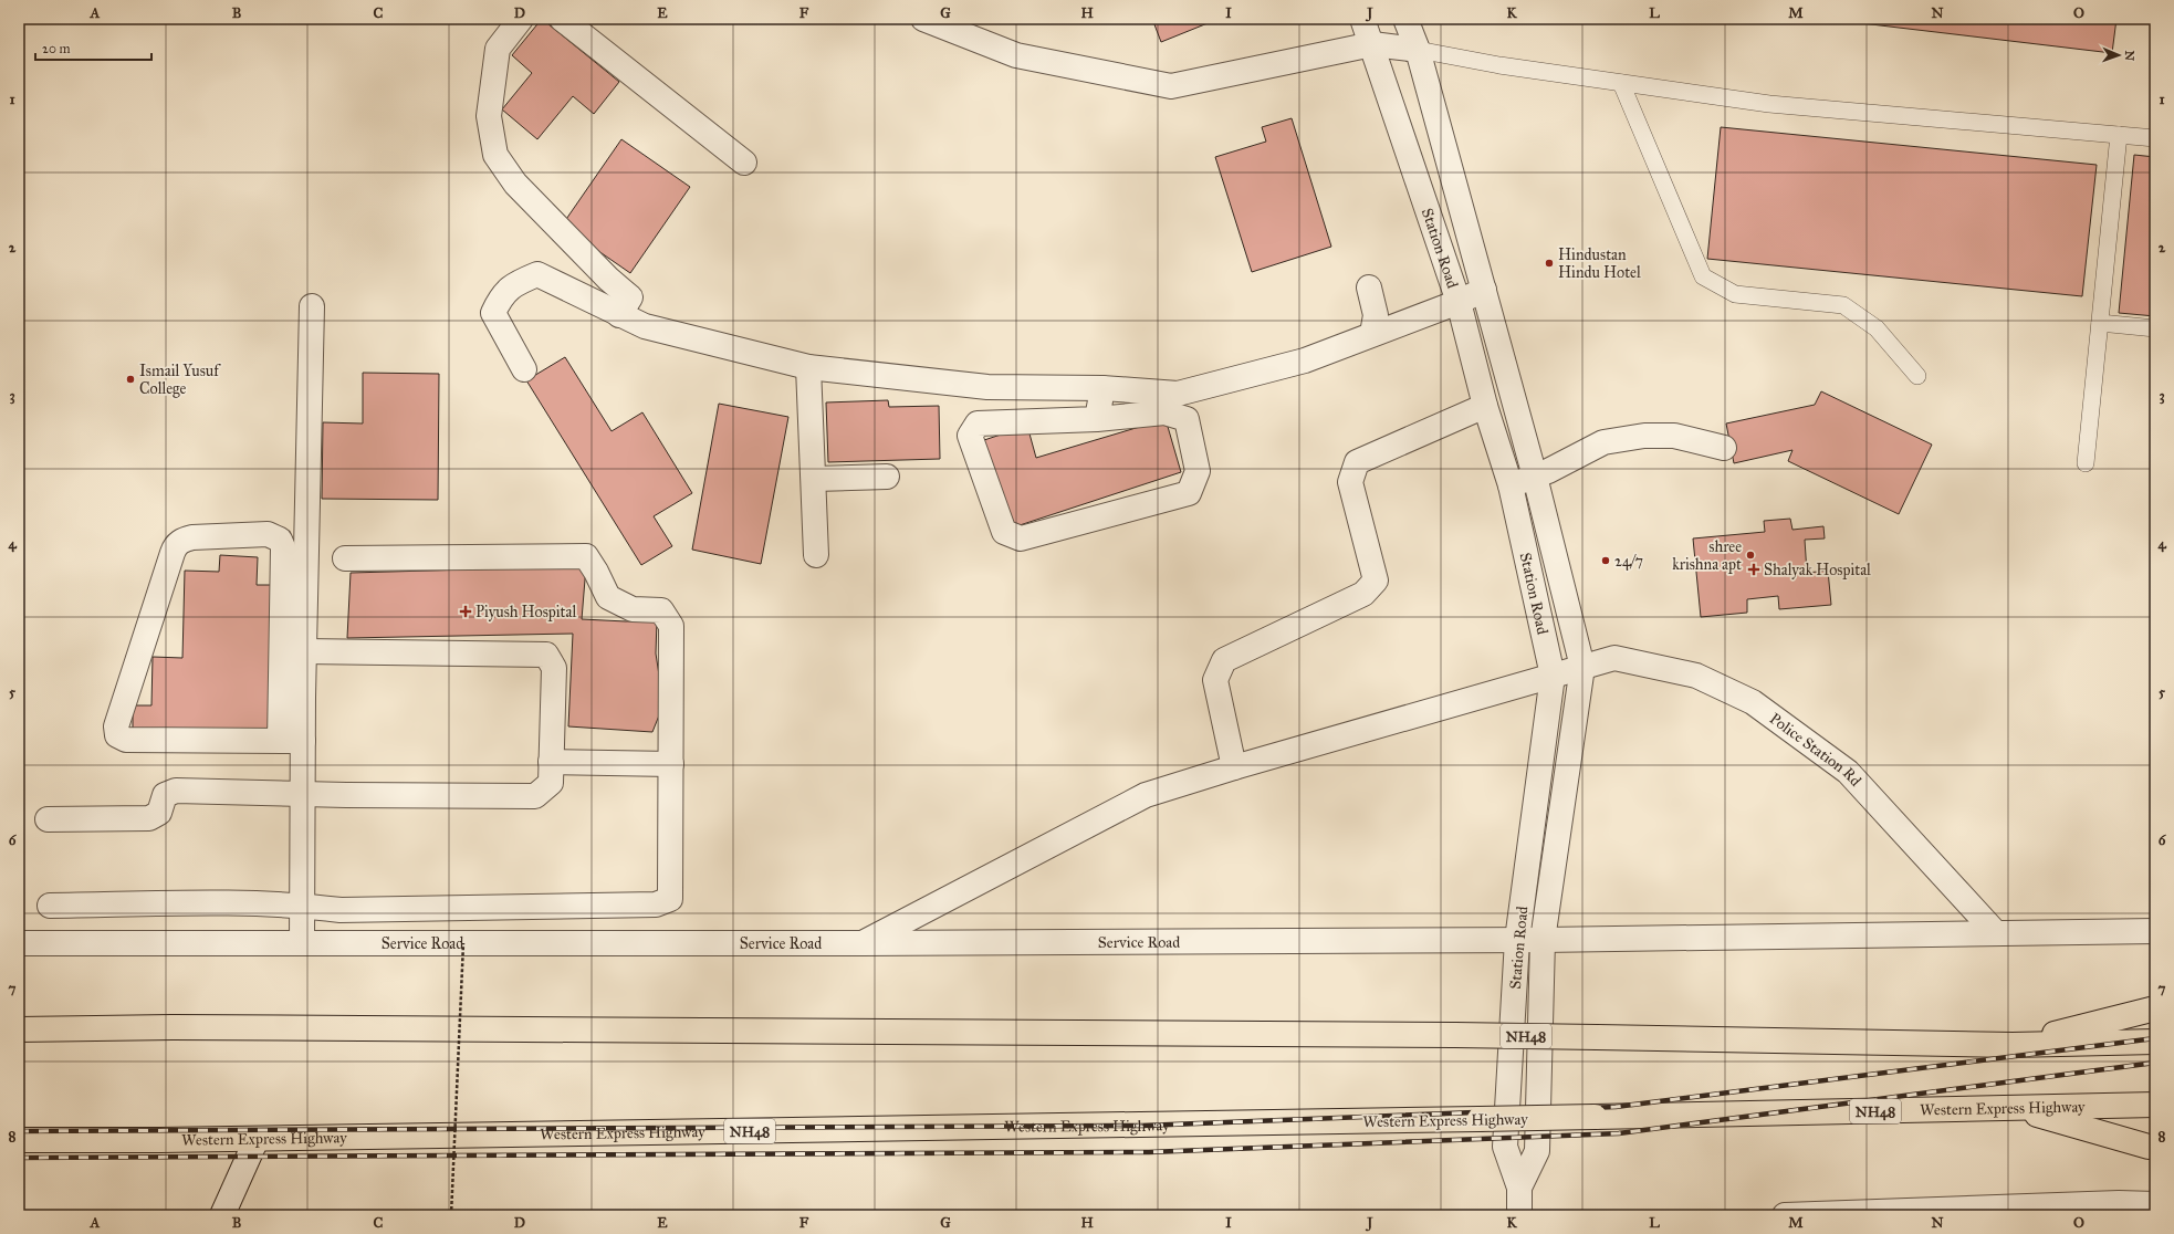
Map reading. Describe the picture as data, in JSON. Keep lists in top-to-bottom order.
{
  "streets": {
    "highway": ["NH48", "Western Express Highway"],
    "street": ["Station Road", "Police Station Rd", "Service Road"]
  },
  "crossings": [
    ["Station Road", "Police Station Rd"],
    ["Station Road", "Service Road"],
    ["Police Station Rd", "Service Road"]
  ],
  "places": {
    "other": [
      "Hindustan Hindu Hotel",
      "Ismail Yusuf College",
      "shree krishna apt",
      "24/7"
    ],
    "health": ["Shalyak Hospital", "Piyush Hospital"]
  },
  "scale_bar": "20 m",
  "north": "right",
  "grid": {
    "columns": [
      "A",
      "B",
      "C",
      "D",
      "E",
      "F",
      "G",
      "H",
      "I",
      "J",
      "K",
      "L",
      "M",
      "N",
      "O"
    ],
    "rows": [
      "1",
      "2",
      "3",
      "4",
      "5",
      "6",
      "7",
      "8"
    ]
  }
}
